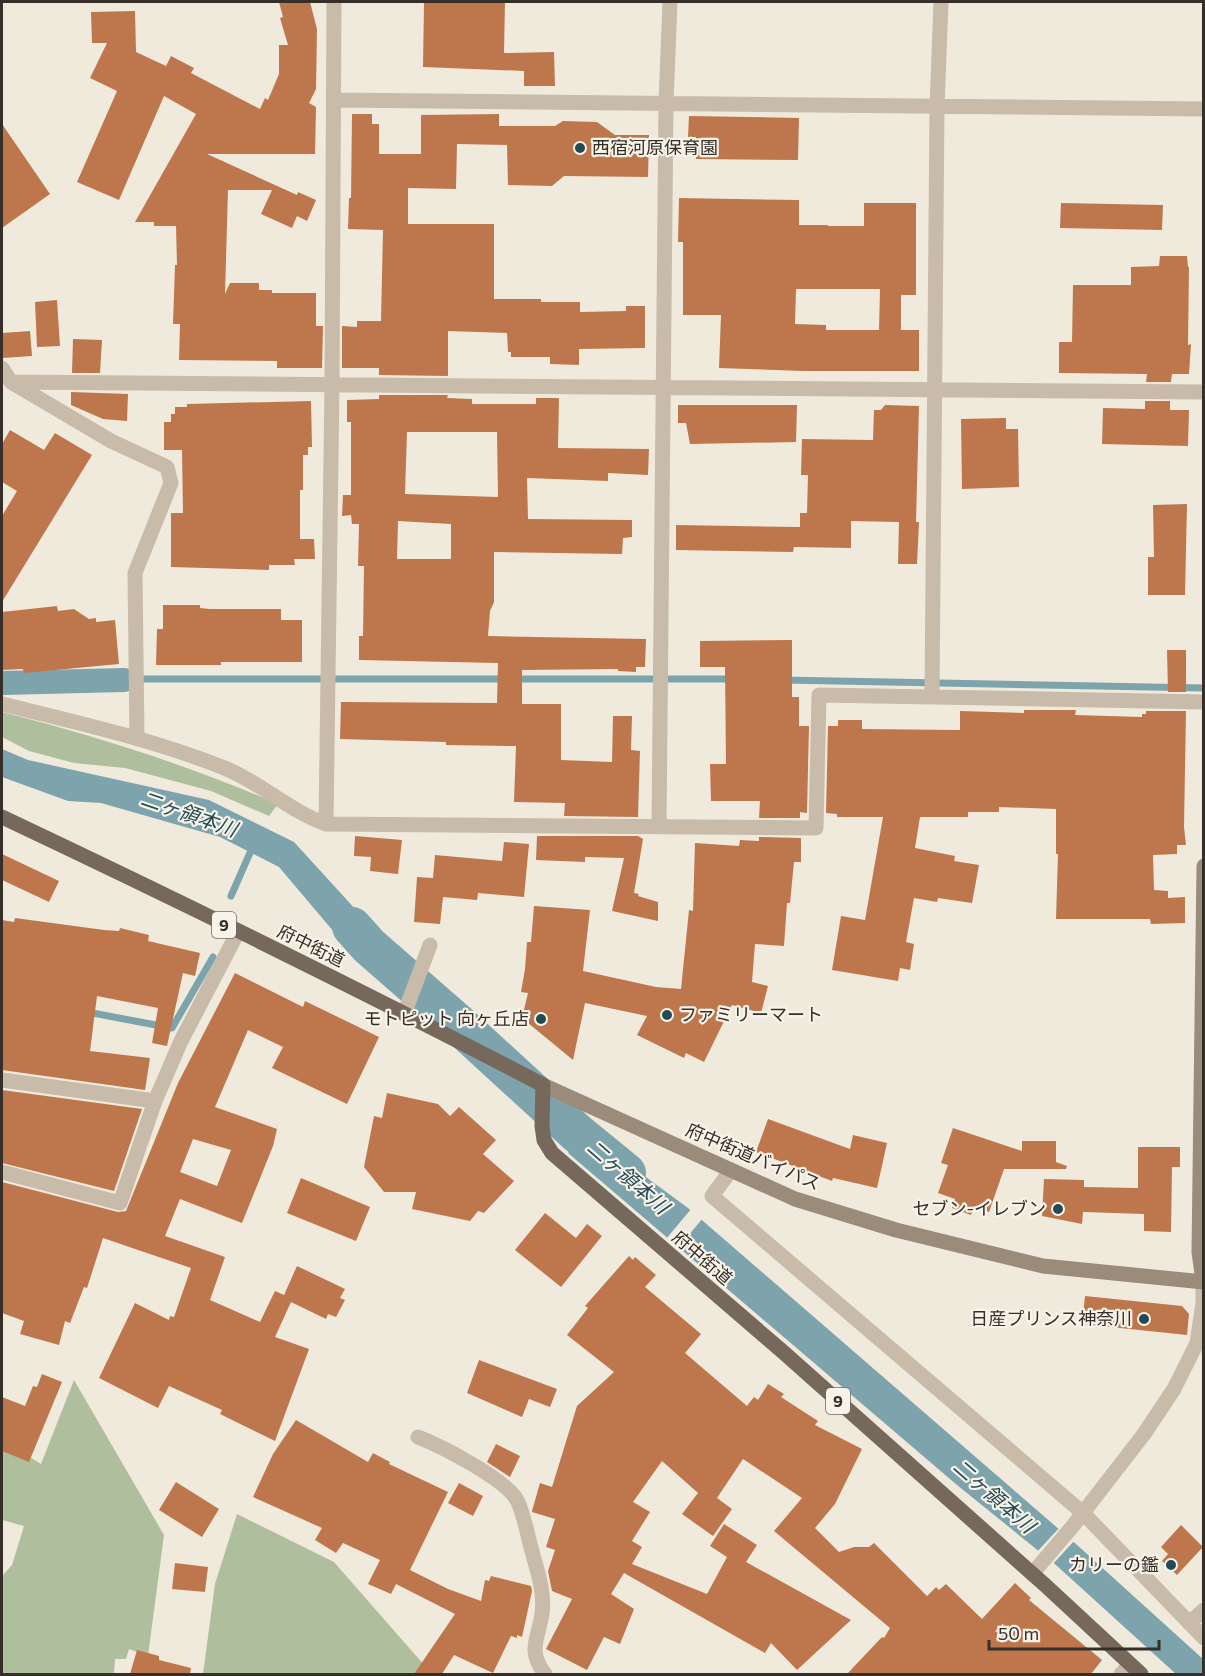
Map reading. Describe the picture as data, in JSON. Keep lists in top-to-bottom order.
{
  "streets": {
    "main road": ["9", "府中街道"],
    "street": ["府中街道バイパス"]
  },
  "crossings": [
    ["府中街道", "府中街道バイパス"]
  ],
  "water": ["二ヶ領本川"],
  "places": [
    "西宿河原保育園",
    "ファミリーマート",
    "モトピット 向ヶ丘店",
    "セブン-イレブン",
    "日産プリンス神奈川",
    "カリーの鑑"
  ],
  "scale_bar": "50 m"
}
